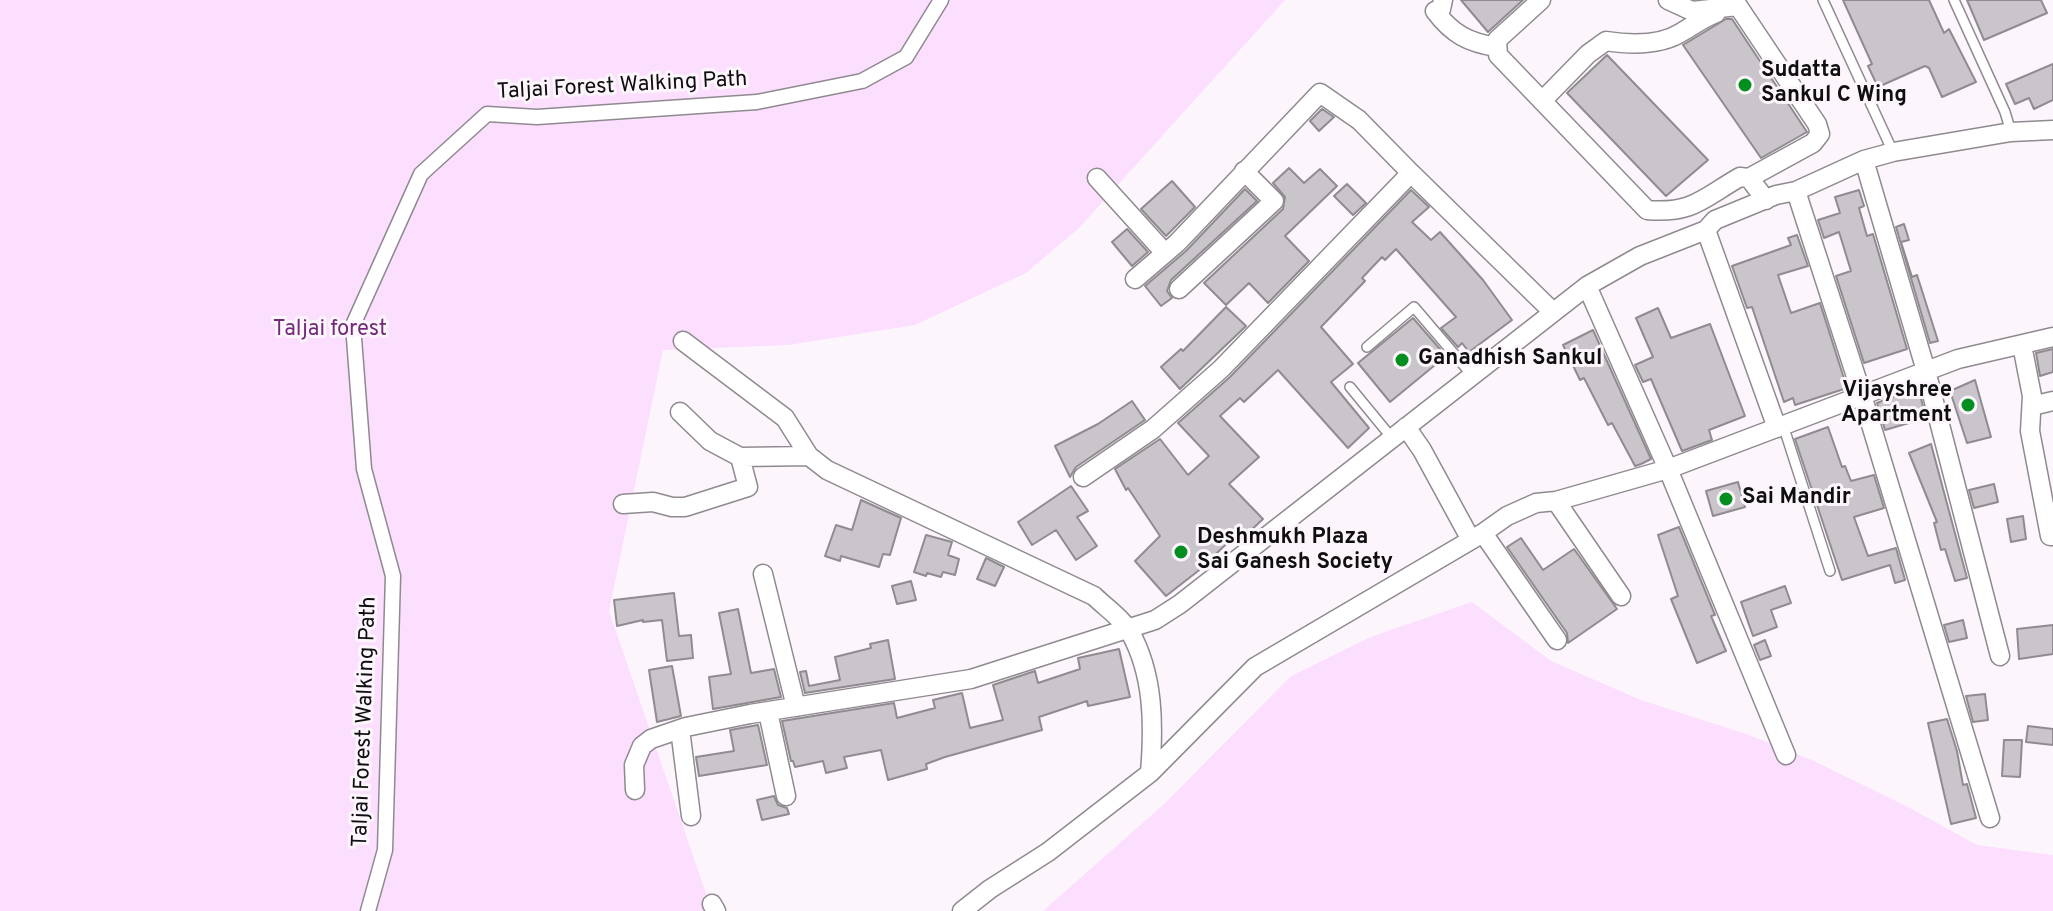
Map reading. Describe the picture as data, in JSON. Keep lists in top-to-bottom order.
{
  "streets": {
    "street": ["Taljai Forest Walking Path"]
  },
  "parks": ["Taljai forest"],
  "places": [
    "Sudatta Sankul C Wing",
    "Ganadhish Sankul",
    "Vijayshree Apartment",
    "Sai Mandir",
    "Deshmukh Plaza Sai Ganesh Society"
  ]
}
